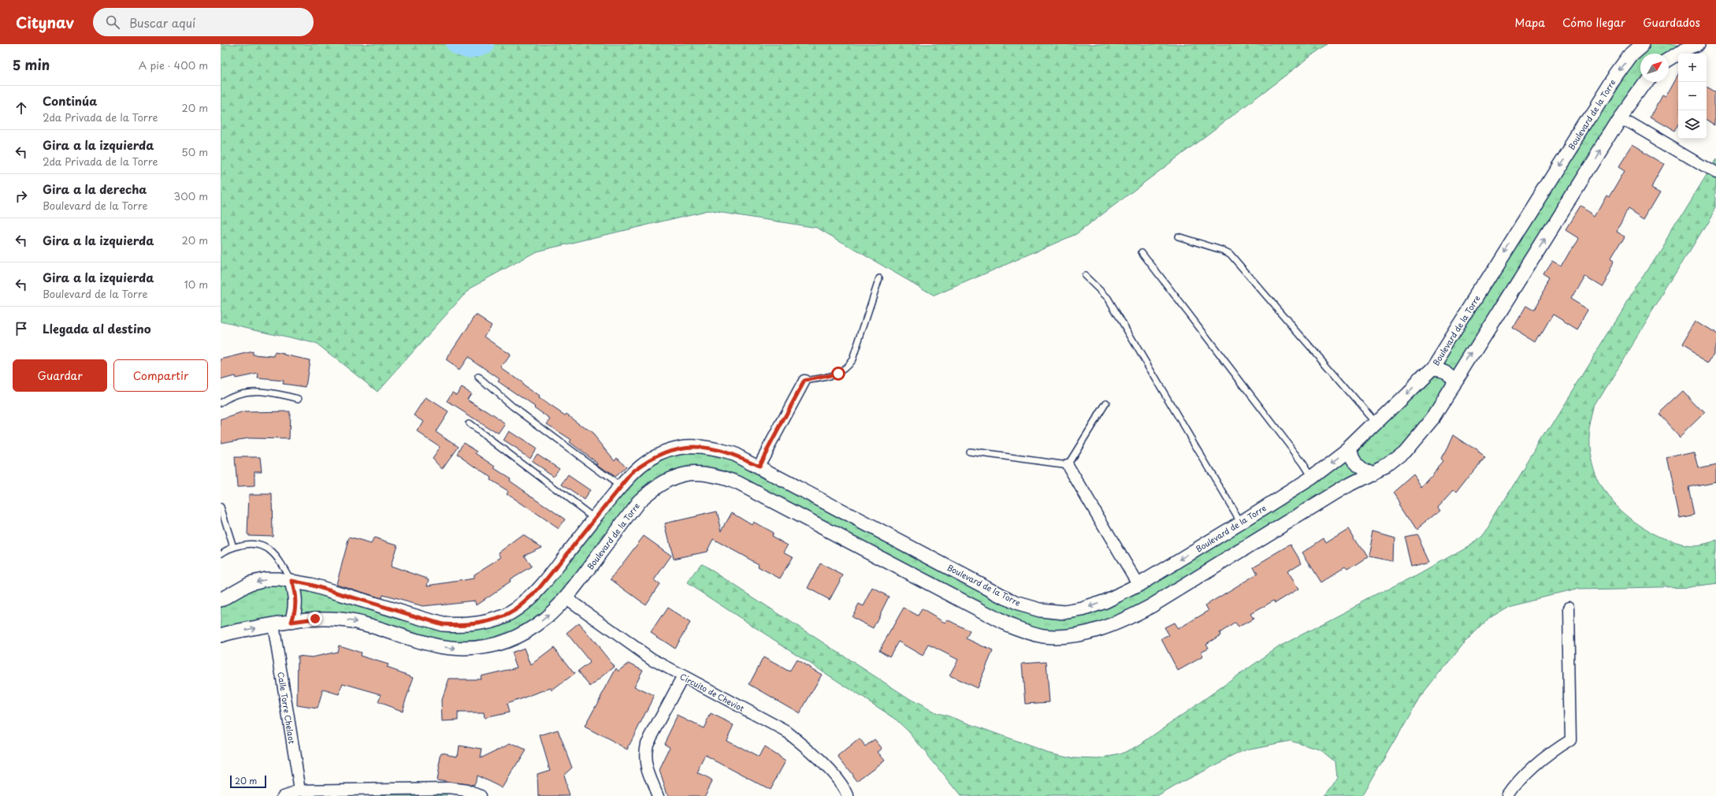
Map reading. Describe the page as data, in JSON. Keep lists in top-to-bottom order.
{
  "streets": {
    "street": ["Boulevard de la Torre", "Circuito de Cheviot", "Calle Torre Chelaot"]
  },
  "crossings": [
    ["Boulevard de la Torre", "Circuito de Cheviot"],
    ["Boulevard de la Torre", "Calle Torre Chelaot"]
  ],
  "scale_bar": "20 m",
  "north": "top right",
  "page": {
    "header": "Citynav",
    "search": "Buscar aquí",
    "nav": ["Mapa", "Cómo llegar", "Guardados"],
    "heading": ["5 min", "A pie · 400 m"],
    "map_buttons": ["+", "−"],
    "list": [
      ["Continúa", "2da Privada de la Torre", "20 m"],
      ["Gira a la izquierda", "2da Privada de la Torre", "50 m"],
      ["Gira a la derecha", "Boulevard de la Torre", "300 m"],
      ["Gira a la izquierda", "20 m"],
      ["Gira a la izquierda", "Boulevard de la Torre", "10 m"],
      "Llegada al destino"
    ],
    "buttons": ["Guardar", "Compartir"],
    "scale": "20 m"
  }
}
